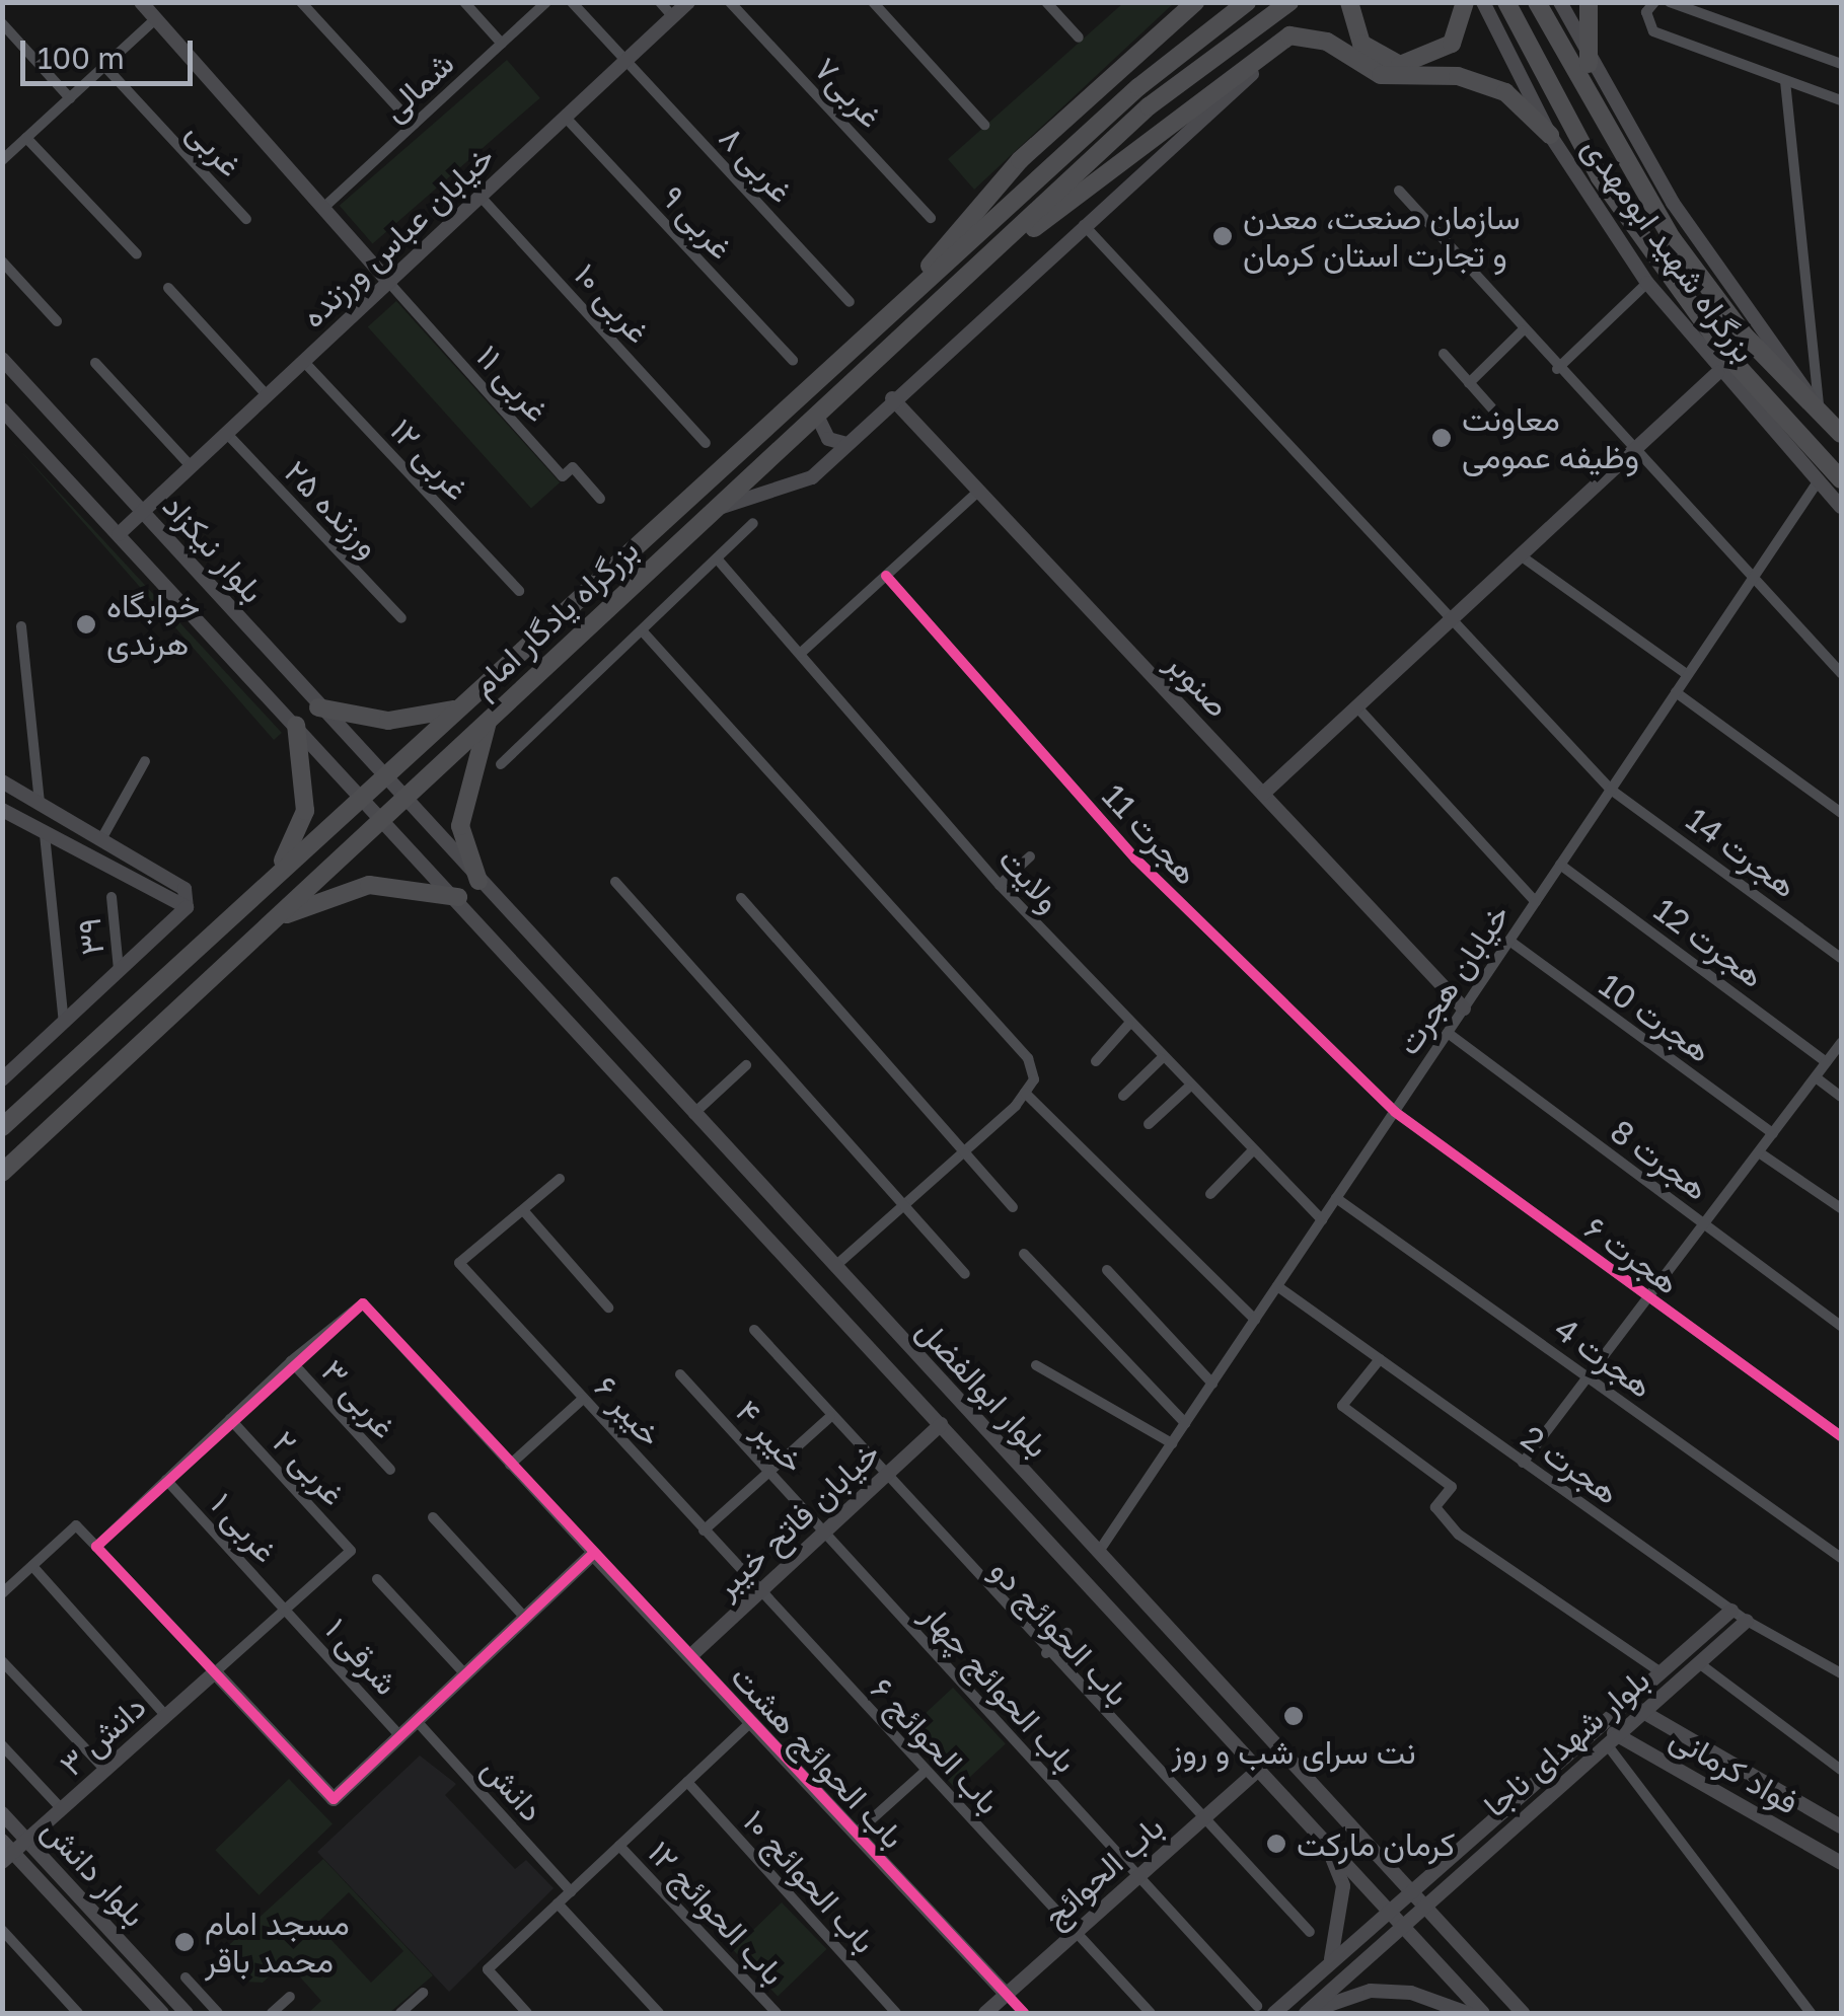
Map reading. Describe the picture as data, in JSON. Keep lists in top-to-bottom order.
{
  "streets": {
    "highway": ["بزرگراه شهید ابومهدی", "بزرگراه یادگار امام"],
    "street": [
      "شمالی",
      "غربی۷",
      "غربی",
      "غربی ۸",
      "غربی ۹",
      "خیابان عباس ورزنده",
      "غربی ۱۰",
      "غربی ۱۱",
      "غربی ۱۲",
      "ورزنده ۲۵",
      "بلوار نیکزاد",
      "صنوبر",
      "هجرت 11",
      "هجرت 14",
      "ولایت",
      "۳۹",
      "هجرت 12",
      "خیابان هجرت",
      "هجرت 10",
      "هجرت 8",
      "هجرت ۶",
      "هجرت 4",
      "بلوار ابوالفضل",
      "۳ غربی",
      "خیبر ۶",
      "خیبر ۴",
      "هجرت 2",
      "۲ غربی",
      "خیابان فاتح خیبر",
      "۱ غربی",
      "باب الحوائج دو",
      "۱ شرقی",
      "باب الحوائج چهار",
      "دانش ۳",
      "بلوار شهدای ناجا",
      "باب الحوائج ۶",
      "باب الحوائج هشت",
      "فواد کرمانی",
      "دانش",
      "باب الحوائج",
      "بلوار دانش",
      "باب الحوائج ۱۰",
      "باب الحوائج ۱۲"
    ]
  },
  "crossings": [
    ["غربی ۸", "خیابان عباس ورزنده"],
    ["غربی ۹", "خیابان عباس ورزنده"],
    ["خیابان عباس ورزنده", "غربی ۱۰"],
    ["خیابان عباس ورزنده", "غربی ۱۱"],
    ["خیابان عباس ورزنده", "غربی ۱۲"],
    ["خیابان عباس ورزنده", "ورزنده ۲۵"],
    ["خیابان عباس ورزنده", "بلوار نیکزاد"],
    ["بزرگراه شهید ابومهدی", "خیابان هجرت"],
    ["بلوار نیکزاد", "بزرگراه یادگار امام"],
    ["بلوار نیکزاد", "بلوار ابوالفضل"],
    ["بزرگراه یادگار امام", "بلوار ابوالفضل"],
    ["صنوبر", "خیابان هجرت"],
    ["هجرت 11", "خیابان هجرت"],
    ["هجرت 11", "هجرت ۶"],
    ["هجرت 14", "خیابان هجرت"],
    ["ولایت", "خیابان هجرت"],
    ["هجرت 12", "خیابان هجرت"],
    ["خیابان هجرت", "هجرت 10"],
    ["خیابان هجرت", "هجرت 8"],
    ["خیابان هجرت", "هجرت ۶"],
    ["خیابان هجرت", "هجرت 4"],
    ["خیابان هجرت", "بلوار ابوالفضل"],
    ["خیابان هجرت", "هجرت 2"],
    ["بلوار ابوالفضل", "خیابان فاتح خیبر"],
    ["بلوار ابوالفضل", "بلوار شهدای ناجا"],
    ["بلوار ابوالفضل", "باب الحوائج"],
    ["خیبر ۶", "خیابان فاتح خیبر"],
    ["خیبر ۶", "باب الحوائج ۶"],
    ["خیبر ۴", "خیابان فاتح خیبر"],
    ["خیبر ۴", "باب الحوائج چهار"],
    ["هجرت 2", "بلوار شهدای ناجا"],
    ["۲ غربی", "۱ غربی"],
    ["۲ غربی", "۱ شرقی"],
    ["خیابان فاتح خیبر", "باب الحوائج دو"],
    ["خیابان فاتح خیبر", "باب الحوائج چهار"],
    ["خیابان فاتح خیبر", "باب الحوائج ۶"],
    ["خیابان فاتح خیبر", "باب الحوائج هشت"],
    ["۱ غربی", "۱ شرقی"],
    ["باب الحوائج دو", "باب الحوائج"],
    ["باب الحوائج چهار", "باب الحوائج"],
    ["دانش ۳", "بلوار دانش"],
    ["بلوار شهدای ناجا", "فواد کرمانی"],
    ["باب الحوائج ۶", "باب الحوائج"],
    ["باب الحوائج هشت", "باب الحوائج"]
  ],
  "places": [
    "سازمان صنعت، معدن و تجارت استان کرمان",
    "معاونت وظیفه عمومی",
    "خوابگاه هرندی",
    "نت سرای شب و روز",
    "کرمان مارکت",
    "مسجد امام محمد باقر"
  ],
  "scale_bar": "100 m"
}
